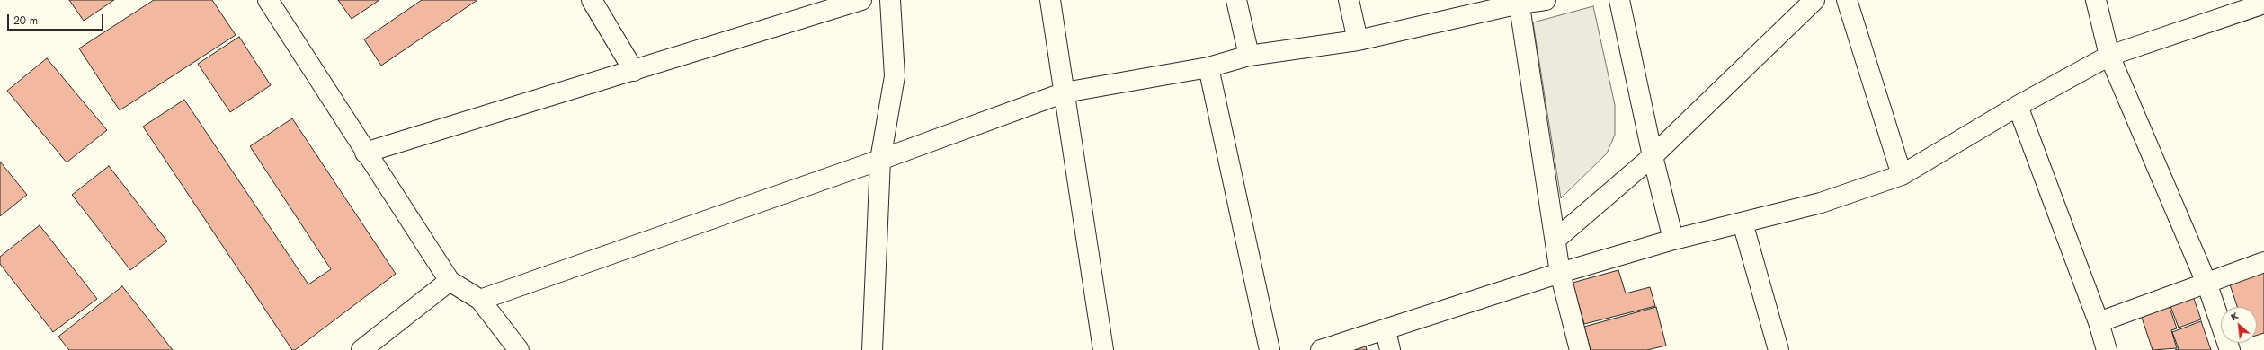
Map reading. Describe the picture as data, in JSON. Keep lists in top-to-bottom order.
{
  "scale_bar": "20 m",
  "north": "top left"
}
